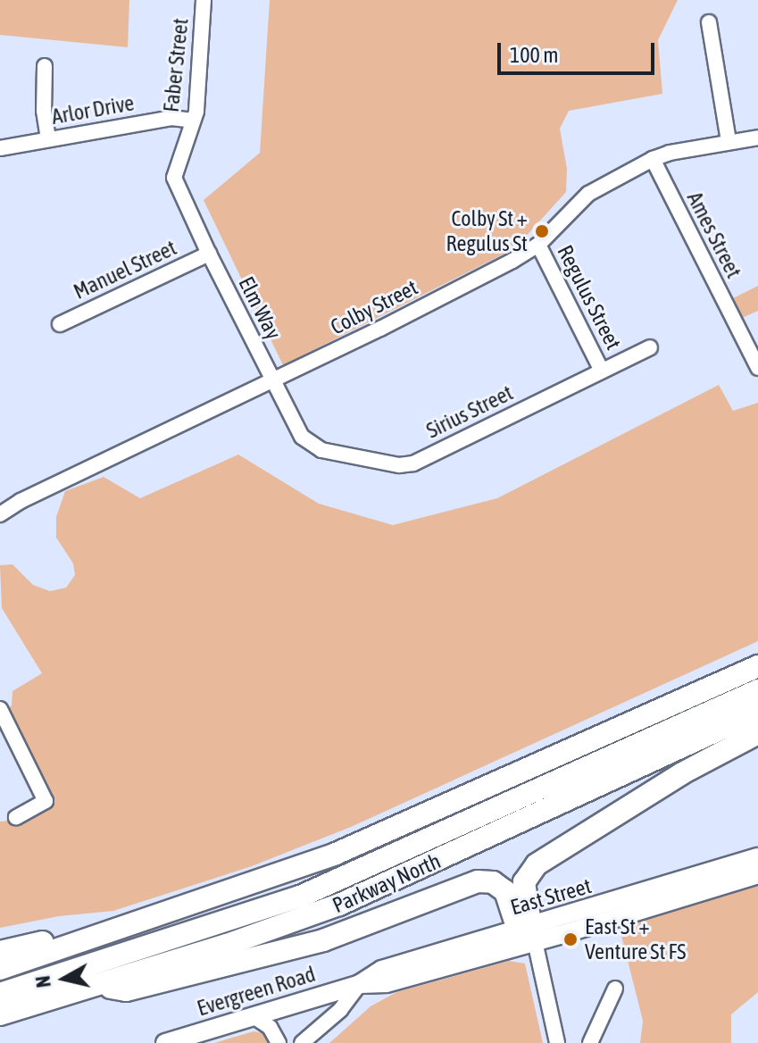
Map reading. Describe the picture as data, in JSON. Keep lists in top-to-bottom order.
{
  "streets": {
    "highway": ["Parkway North"],
    "main road": ["East Street", "Evergreen Road"],
    "street": [
      "Faber Street",
      "Arlor Drive",
      "Ames Street",
      "Manuel Street",
      "Regulus Street",
      "Colby Street",
      "Elm Way",
      "Sirius Street"
    ]
  },
  "crossings": [
    ["Faber Street", "Arlor Drive"],
    ["Faber Street", "Manuel Street"],
    ["Faber Street", "Elm Way"],
    ["Ames Street", "Colby Street"],
    ["Manuel Street", "Elm Way"],
    ["Regulus Street", "Colby Street"],
    ["Regulus Street", "Sirius Street"],
    ["Colby Street", "Elm Way"],
    ["Colby Street", "Sirius Street"],
    ["Elm Way", "Sirius Street"],
    ["East Street", "Evergreen Road"]
  ],
  "places": ["Colby St + Regulus St", "East St + Venture St FS"],
  "scale_bar": "100 m",
  "north": "left"
}
